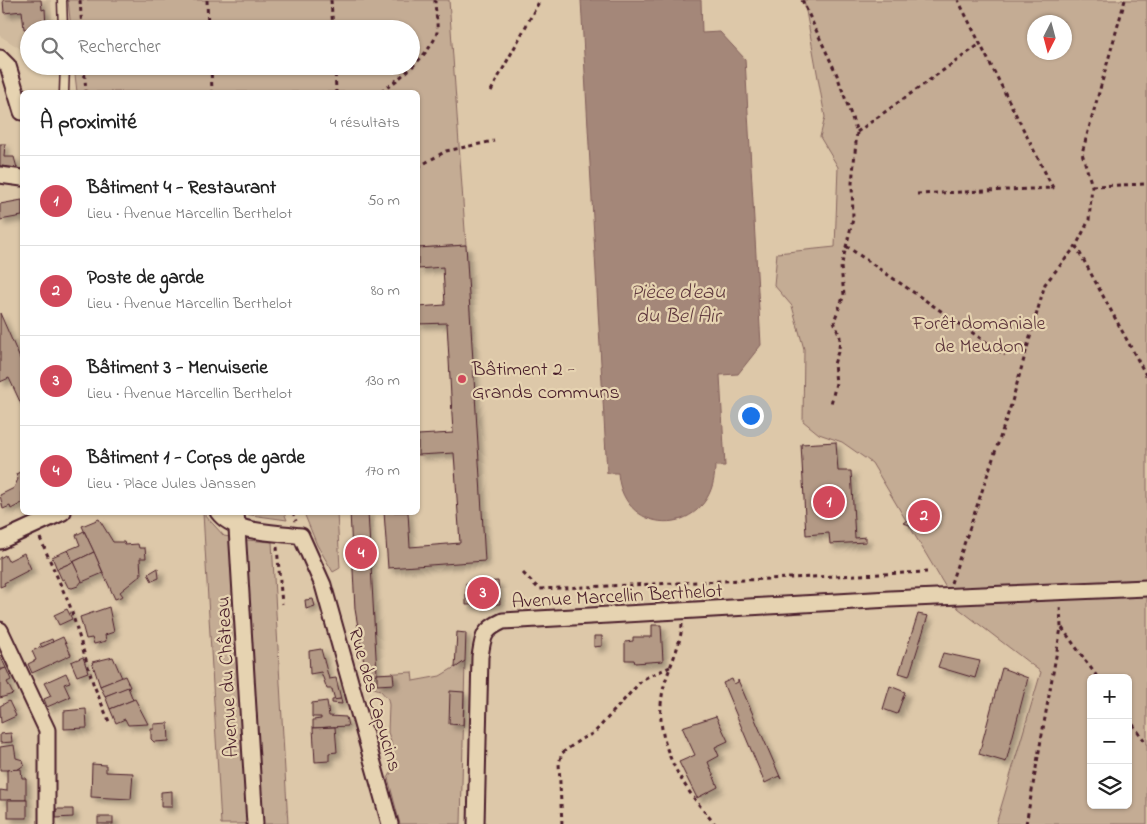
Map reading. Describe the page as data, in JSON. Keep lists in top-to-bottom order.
{
  "streets": {
    "street": ["Avenue Marcellin Berthelot", "Avenue du Château", "Rue des Capucins"]
  },
  "water": ["Pièce d'eau du Bel Air"],
  "parks": ["Forêt domaniale de Meudon"],
  "places": ["Bâtiment 2 - Grands communs"],
  "north": "bottom",
  "page": {
    "search": "Rechercher",
    "heading": ["À proximité", "4 résultats"],
    "list": [
      {
        "mark": "1",
        "name": "Bâtiment 4 - Restaurant",
        "note": "Lieu · Avenue Marcellin Berthelot",
        "value": "50 m"
      },
      {
        "mark": "2",
        "name": "Poste de garde",
        "note": "Lieu · Avenue Marcellin Berthelot",
        "value": "80 m"
      },
      {
        "mark": "3",
        "name": "Bâtiment 3 - Menuiserie",
        "note": "Lieu · Avenue Marcellin Berthelot",
        "value": "130 m"
      },
      {
        "mark": "4",
        "name": "Bâtiment 1 - Corps de garde",
        "note": "Lieu · Place Jules Janssen",
        "value": "170 m"
      }
    ],
    "pins": [
      "1",
      "2",
      "4",
      "3"
    ],
    "map_buttons": ["+", "−"]
  }
}
